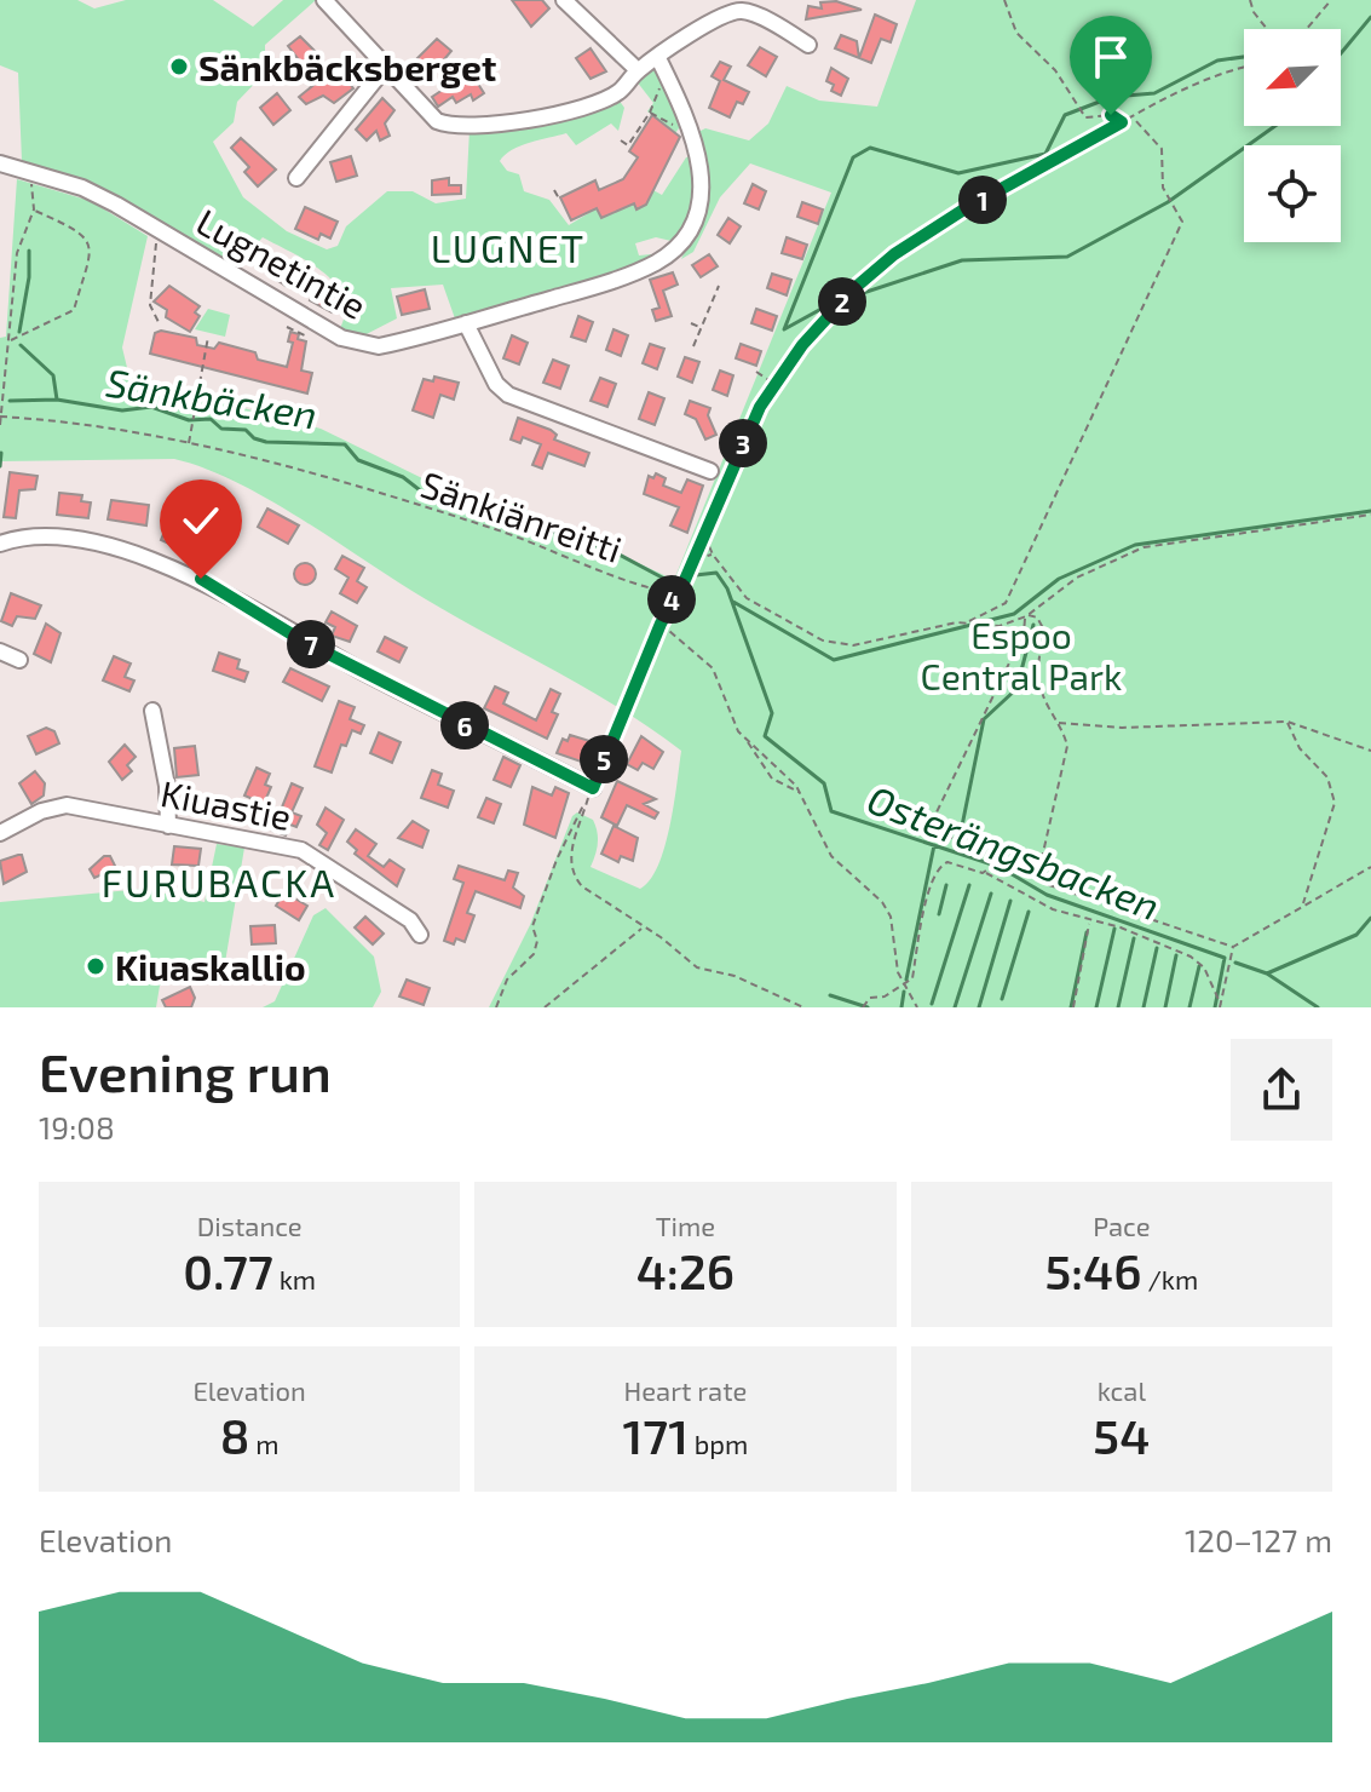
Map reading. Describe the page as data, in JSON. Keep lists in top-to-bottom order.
{
  "streets": {
    "street": ["Lugnetintie", "Kiuastie"],
    "path": ["Sänkiänreitti"]
  },
  "districts": ["LUGNET", "FURUBACKA"],
  "water": ["Sänkbäcken", "Osterängsbacken"],
  "parks": ["Espoo Central Park"],
  "places": ["Sänkbäcksberget", "Kiuaskallio"],
  "north": "bottom left",
  "page": {
    "pins": [
      "1",
      "2",
      "3",
      "4",
      "7",
      "6",
      "5"
    ],
    "heading": ["Evening run", "19:08"],
    "stats": [
      ["Distance", "0.77 km"],
      ["Time", "4:26"],
      ["Pace", "5:46 /km"],
      ["Elevation", "8 m"],
      ["Heart rate", "171 bpm"],
      ["kcal", "54"]
    ],
    "chart": ["Elevation", "120–127 m"]
  }
}
